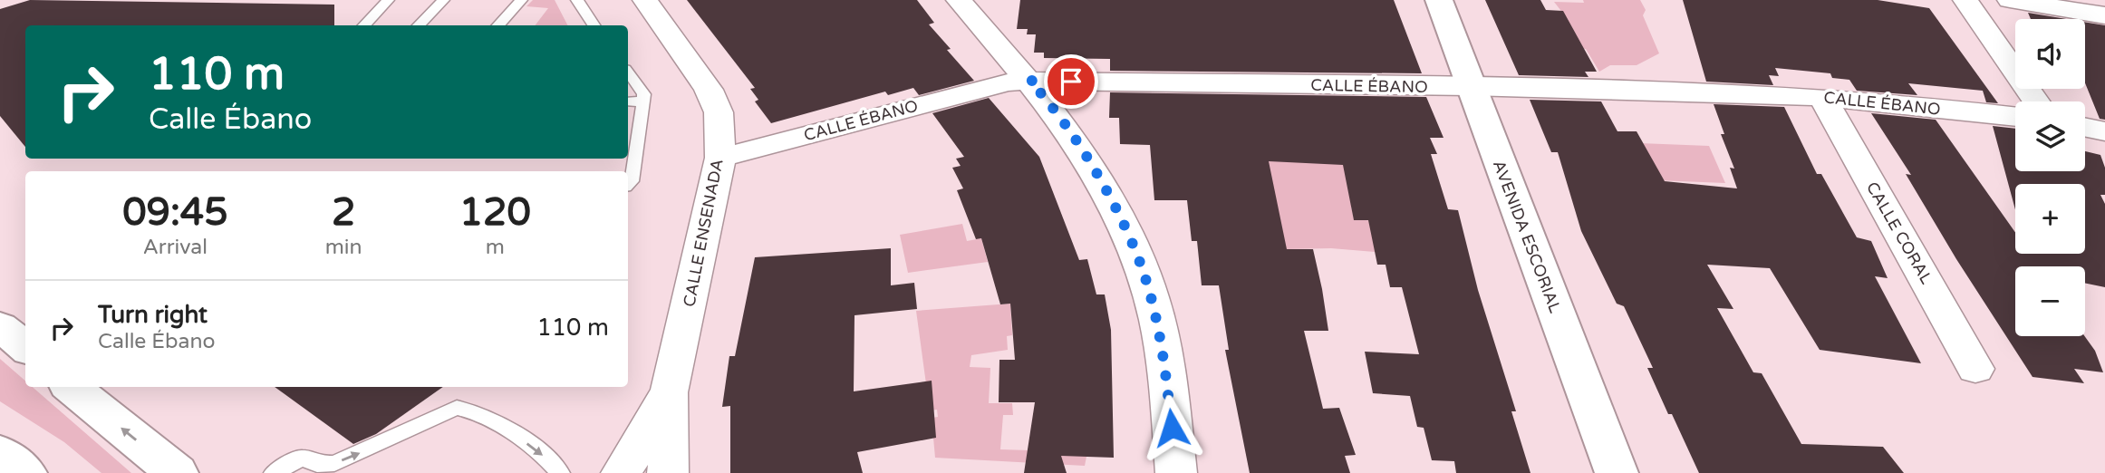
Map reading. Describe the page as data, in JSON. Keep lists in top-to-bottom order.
{
  "streets": {
    "street": [
      "CALLE ÉBANO",
      "CALLE ENSENADA",
      "CALLE CORAL",
      "AVENIDA ESCORIAL"
    ]
  },
  "crossings": [
    ["CALLE ÉBANO", "CALLE ENSENADA"],
    ["CALLE ÉBANO", "CALLE CORAL"],
    ["CALLE ÉBANO", "AVENIDA ESCORIAL"]
  ],
  "page": {
    "map_buttons": ["+", "−"],
    "turn": ["110 m", "Calle Ébano"],
    "eta": [
      "09:45",
      "Arrival",
      "2",
      "min",
      "120",
      "m"
    ],
    "list": [
      {
        "name": "Turn right",
        "note": "Calle Ébano",
        "value": "110 m"
      }
    ]
  }
}
